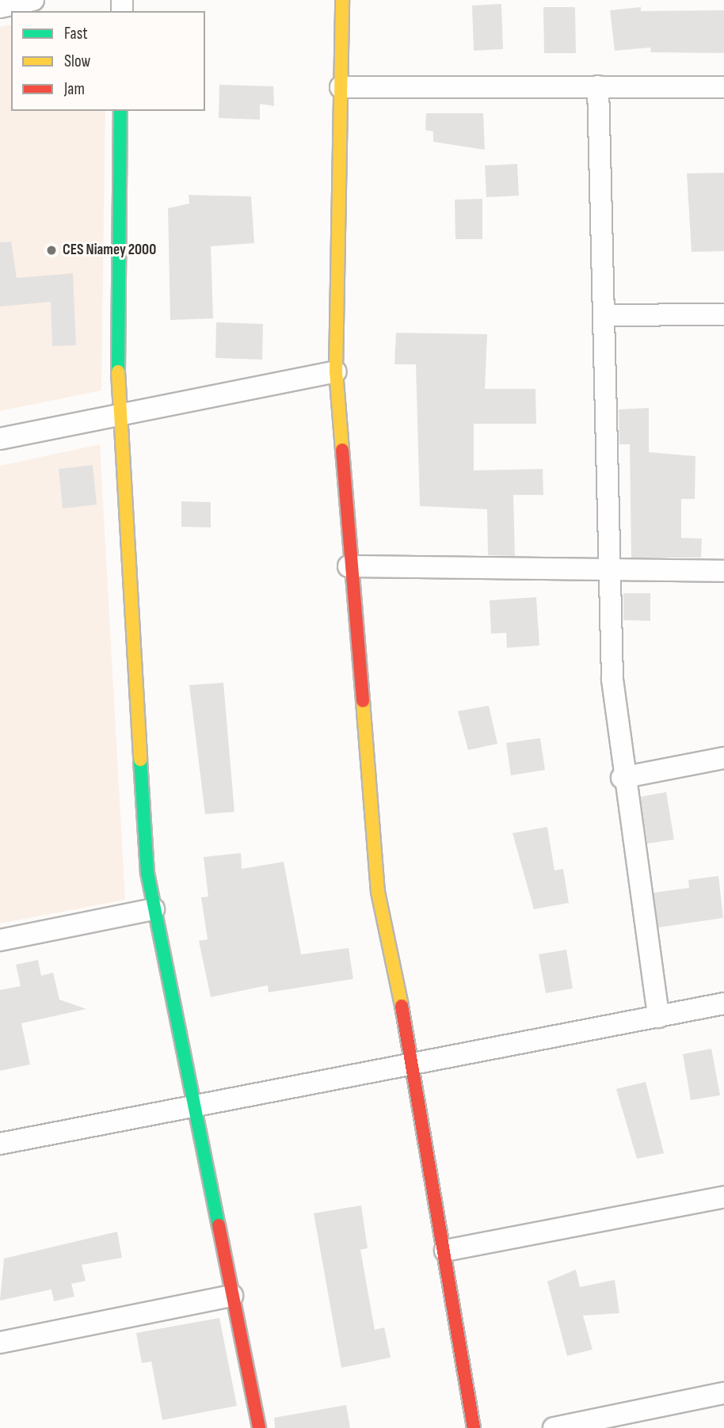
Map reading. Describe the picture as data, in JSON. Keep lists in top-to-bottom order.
{
  "places": ["CES Niamey 2000"],
  "legend": ["Fast", "Slow", "Jam"]
}
